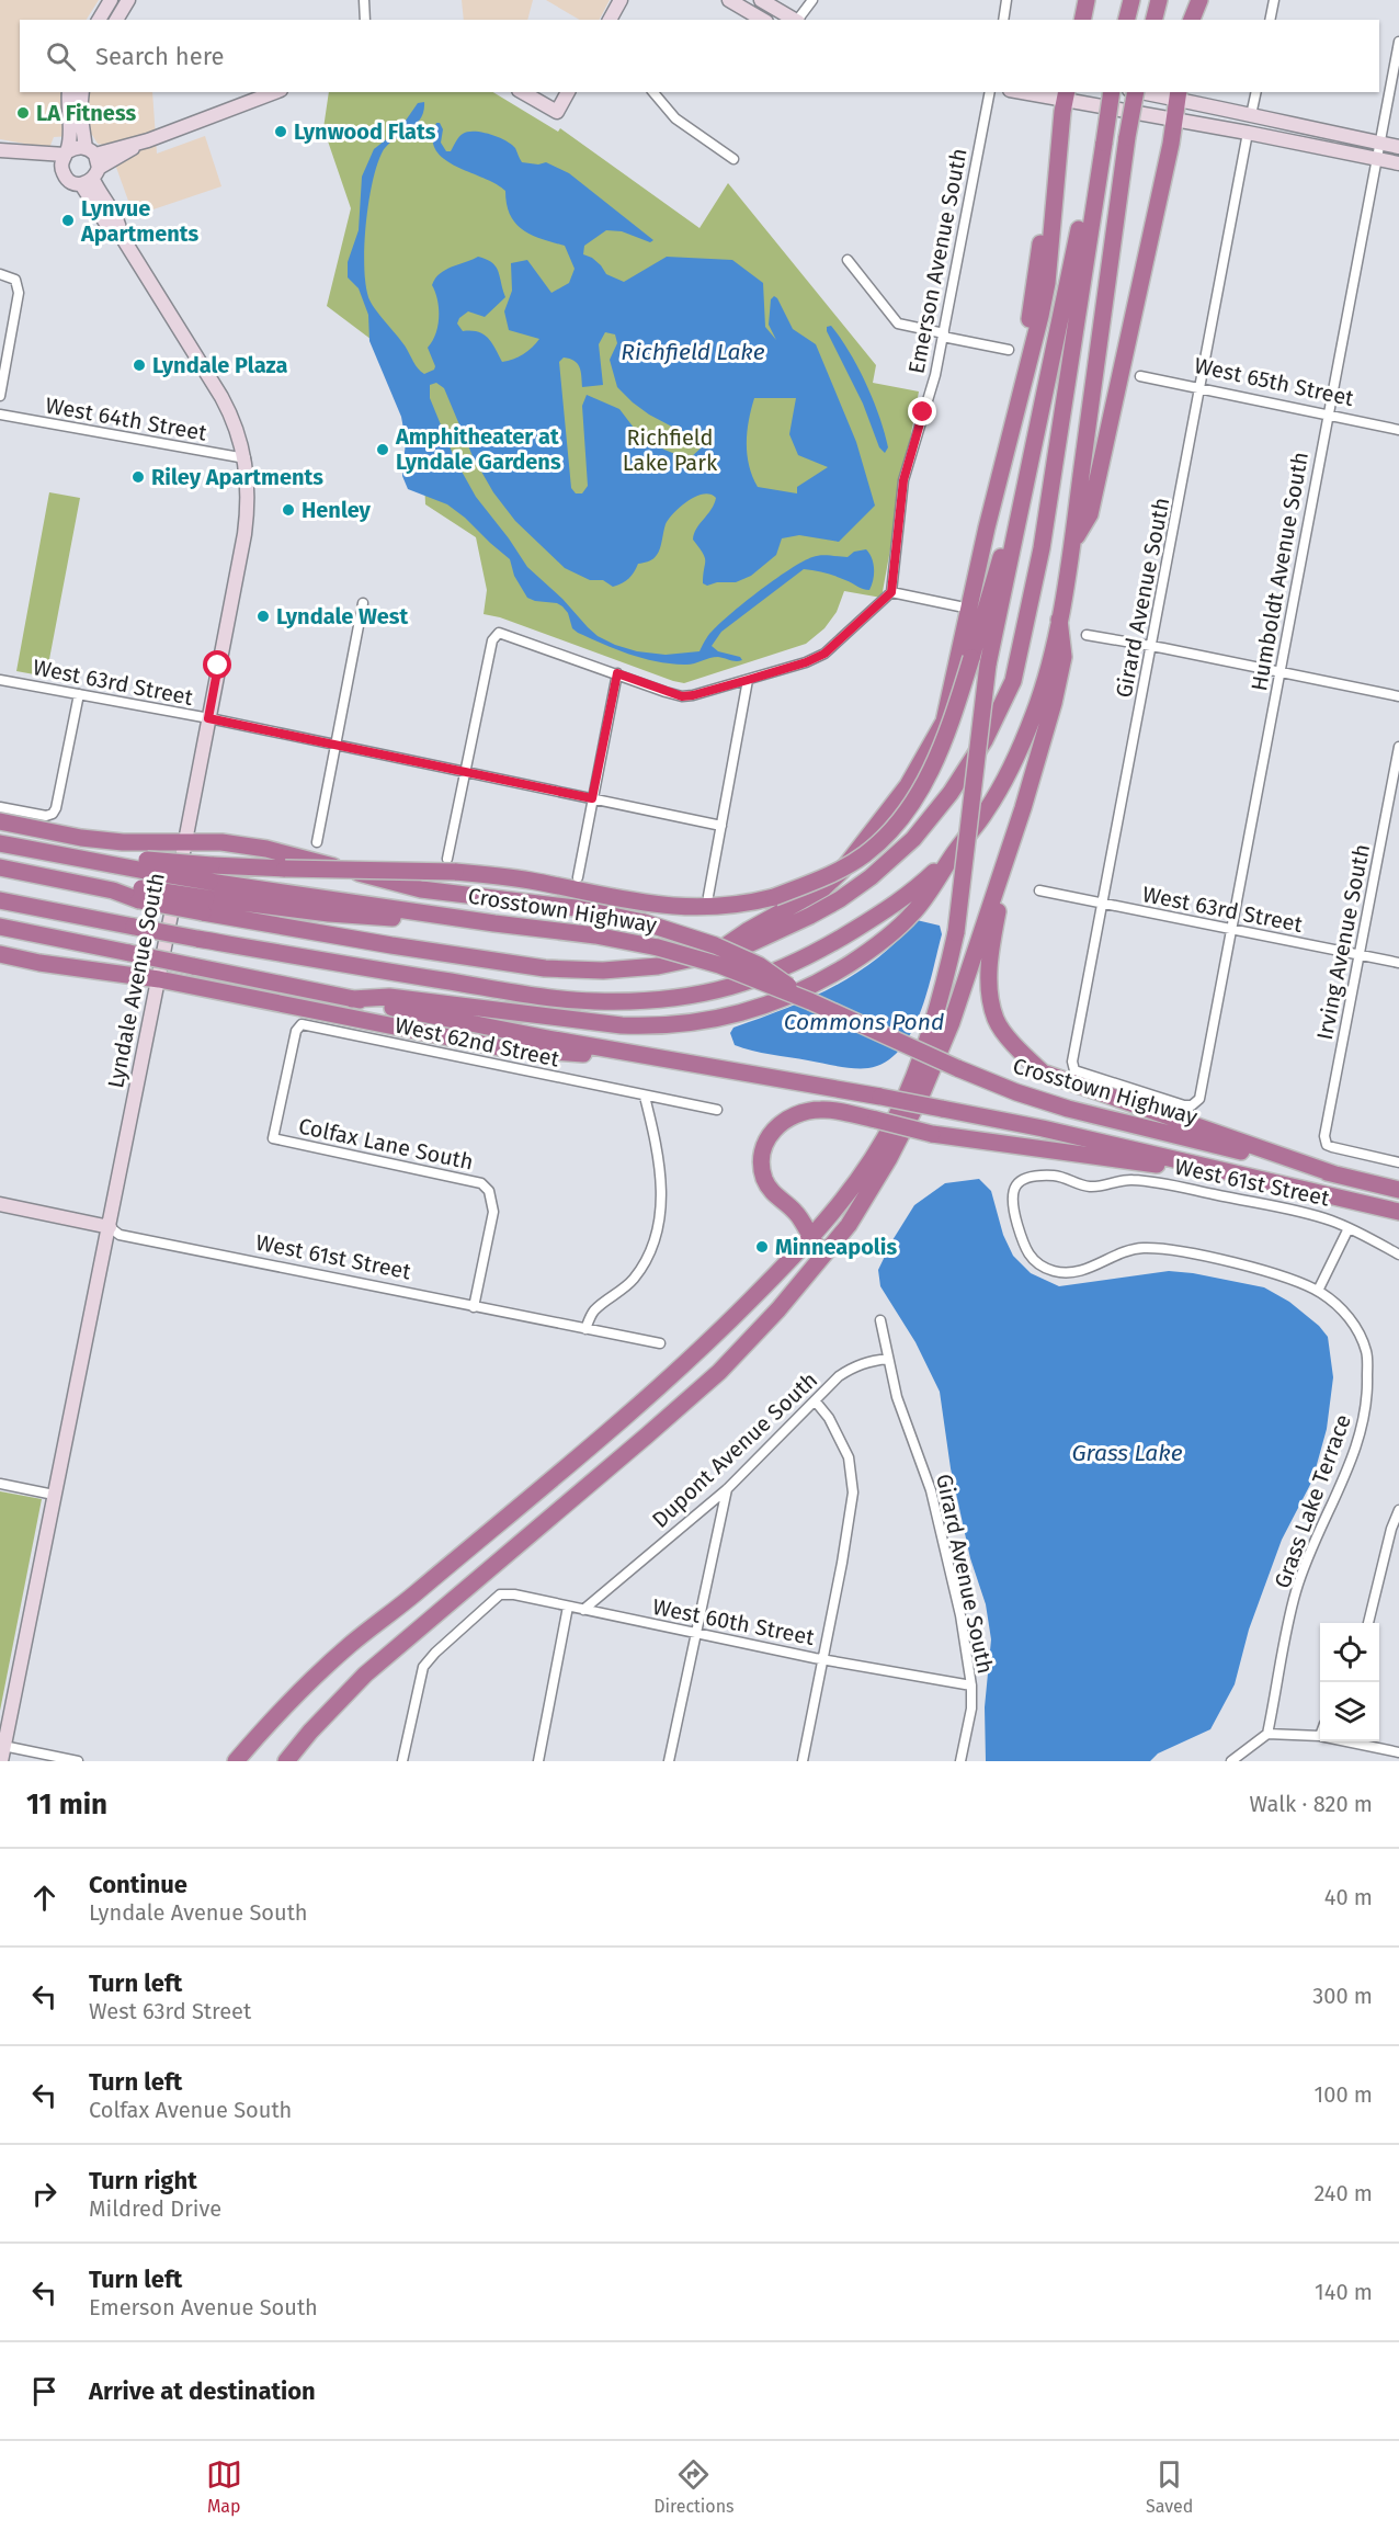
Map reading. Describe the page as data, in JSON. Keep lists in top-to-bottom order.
{
  "streets": {
    "highway": ["Crosstown Highway"],
    "main road": ["Lyndale Avenue South", "West 61st Street"],
    "street": [
      "Emerson Avenue South",
      "West 65th Street",
      "West 64th Street",
      "Humboldt Avenue South",
      "Girard Avenue South",
      "West 63rd Street",
      "Irving Avenue South",
      "West 62nd Street",
      "Colfax Lane South",
      "Dupont Avenue South",
      "Grass Lake Terrace",
      "West 60th Street"
    ]
  },
  "crossings": [
    ["West 65th Street", "Humboldt Avenue South"],
    ["West 65th Street", "Girard Avenue South"],
    ["West 64th Street", "Lyndale Avenue South"],
    ["Humboldt Avenue South", "Girard Avenue South"],
    ["Humboldt Avenue South", "West 63rd Street"],
    ["Girard Avenue South", "West 63rd Street"],
    ["Girard Avenue South", "Dupont Avenue South"],
    ["Girard Avenue South", "West 60th Street"],
    ["West 63rd Street", "Irving Avenue South"],
    ["West 63rd Street", "Lyndale Avenue South"],
    ["Lyndale Avenue South", "West 61st Street"],
    ["West 62nd Street", "Colfax Lane South"],
    ["Colfax Lane South", "West 61st Street"],
    ["West 61st Street", "Grass Lake Terrace"],
    ["Dupont Avenue South", "West 60th Street"]
  ],
  "water": ["Richfield Lake", "Commons Pond", "Grass Lake"],
  "parks": ["Richfield Lake Park"],
  "places": [
    "LA Fitness",
    "Lynwood Flats",
    "Lynvue Apartments",
    "Lyndale Plaza",
    "Amphitheater at Lyndale Gardens",
    "Riley Apartments",
    "Henley",
    "Lyndale West",
    "Minneapolis"
  ],
  "page": {
    "search": "Search here",
    "heading": ["11 min", "Walk · 820 m"],
    "list": [
      ["Continue", "Lyndale Avenue South", "40 m"],
      ["Turn left", "West 63rd Street", "300 m"],
      ["Turn left", "Colfax Avenue South", "100 m"],
      ["Turn right", "Mildred Drive", "240 m"],
      ["Turn left", "Emerson Avenue South", "140 m"],
      "Arrive at destination"
    ],
    "nav": ["Map", "Directions", "Saved"]
  }
}
